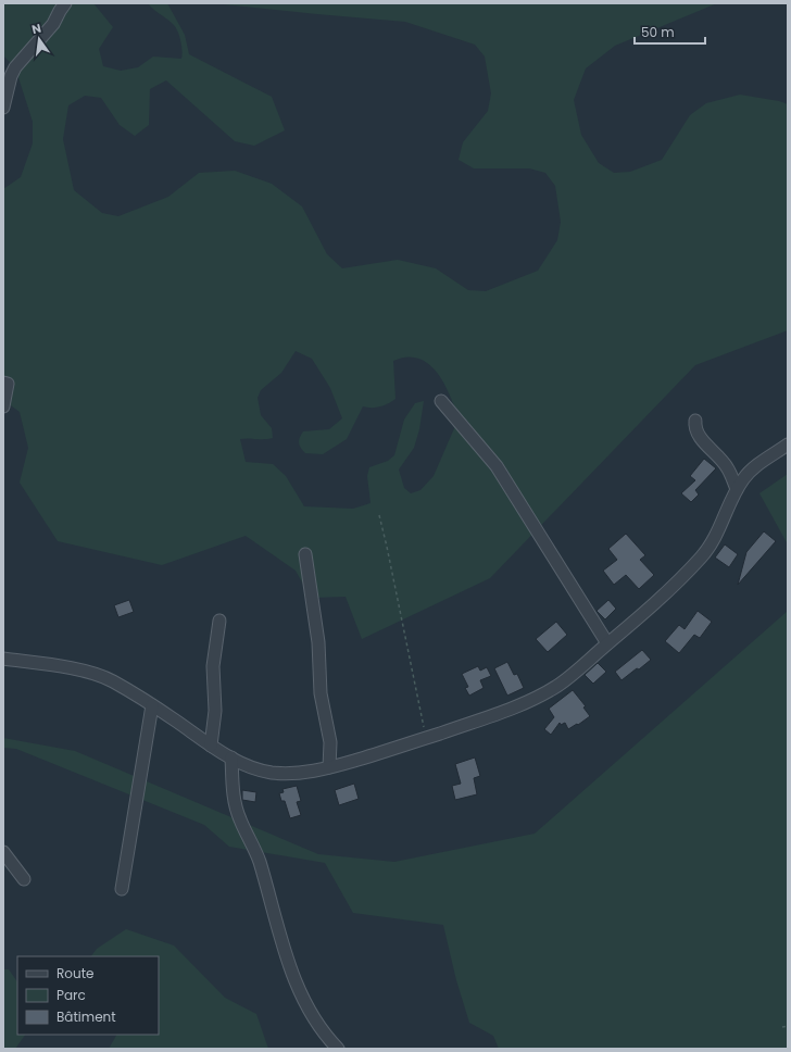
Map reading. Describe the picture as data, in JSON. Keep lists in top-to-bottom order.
{
  "legend": ["Route", "Parc", "Bâtiment"],
  "scale_bar": "50 m",
  "north": "top"
}
